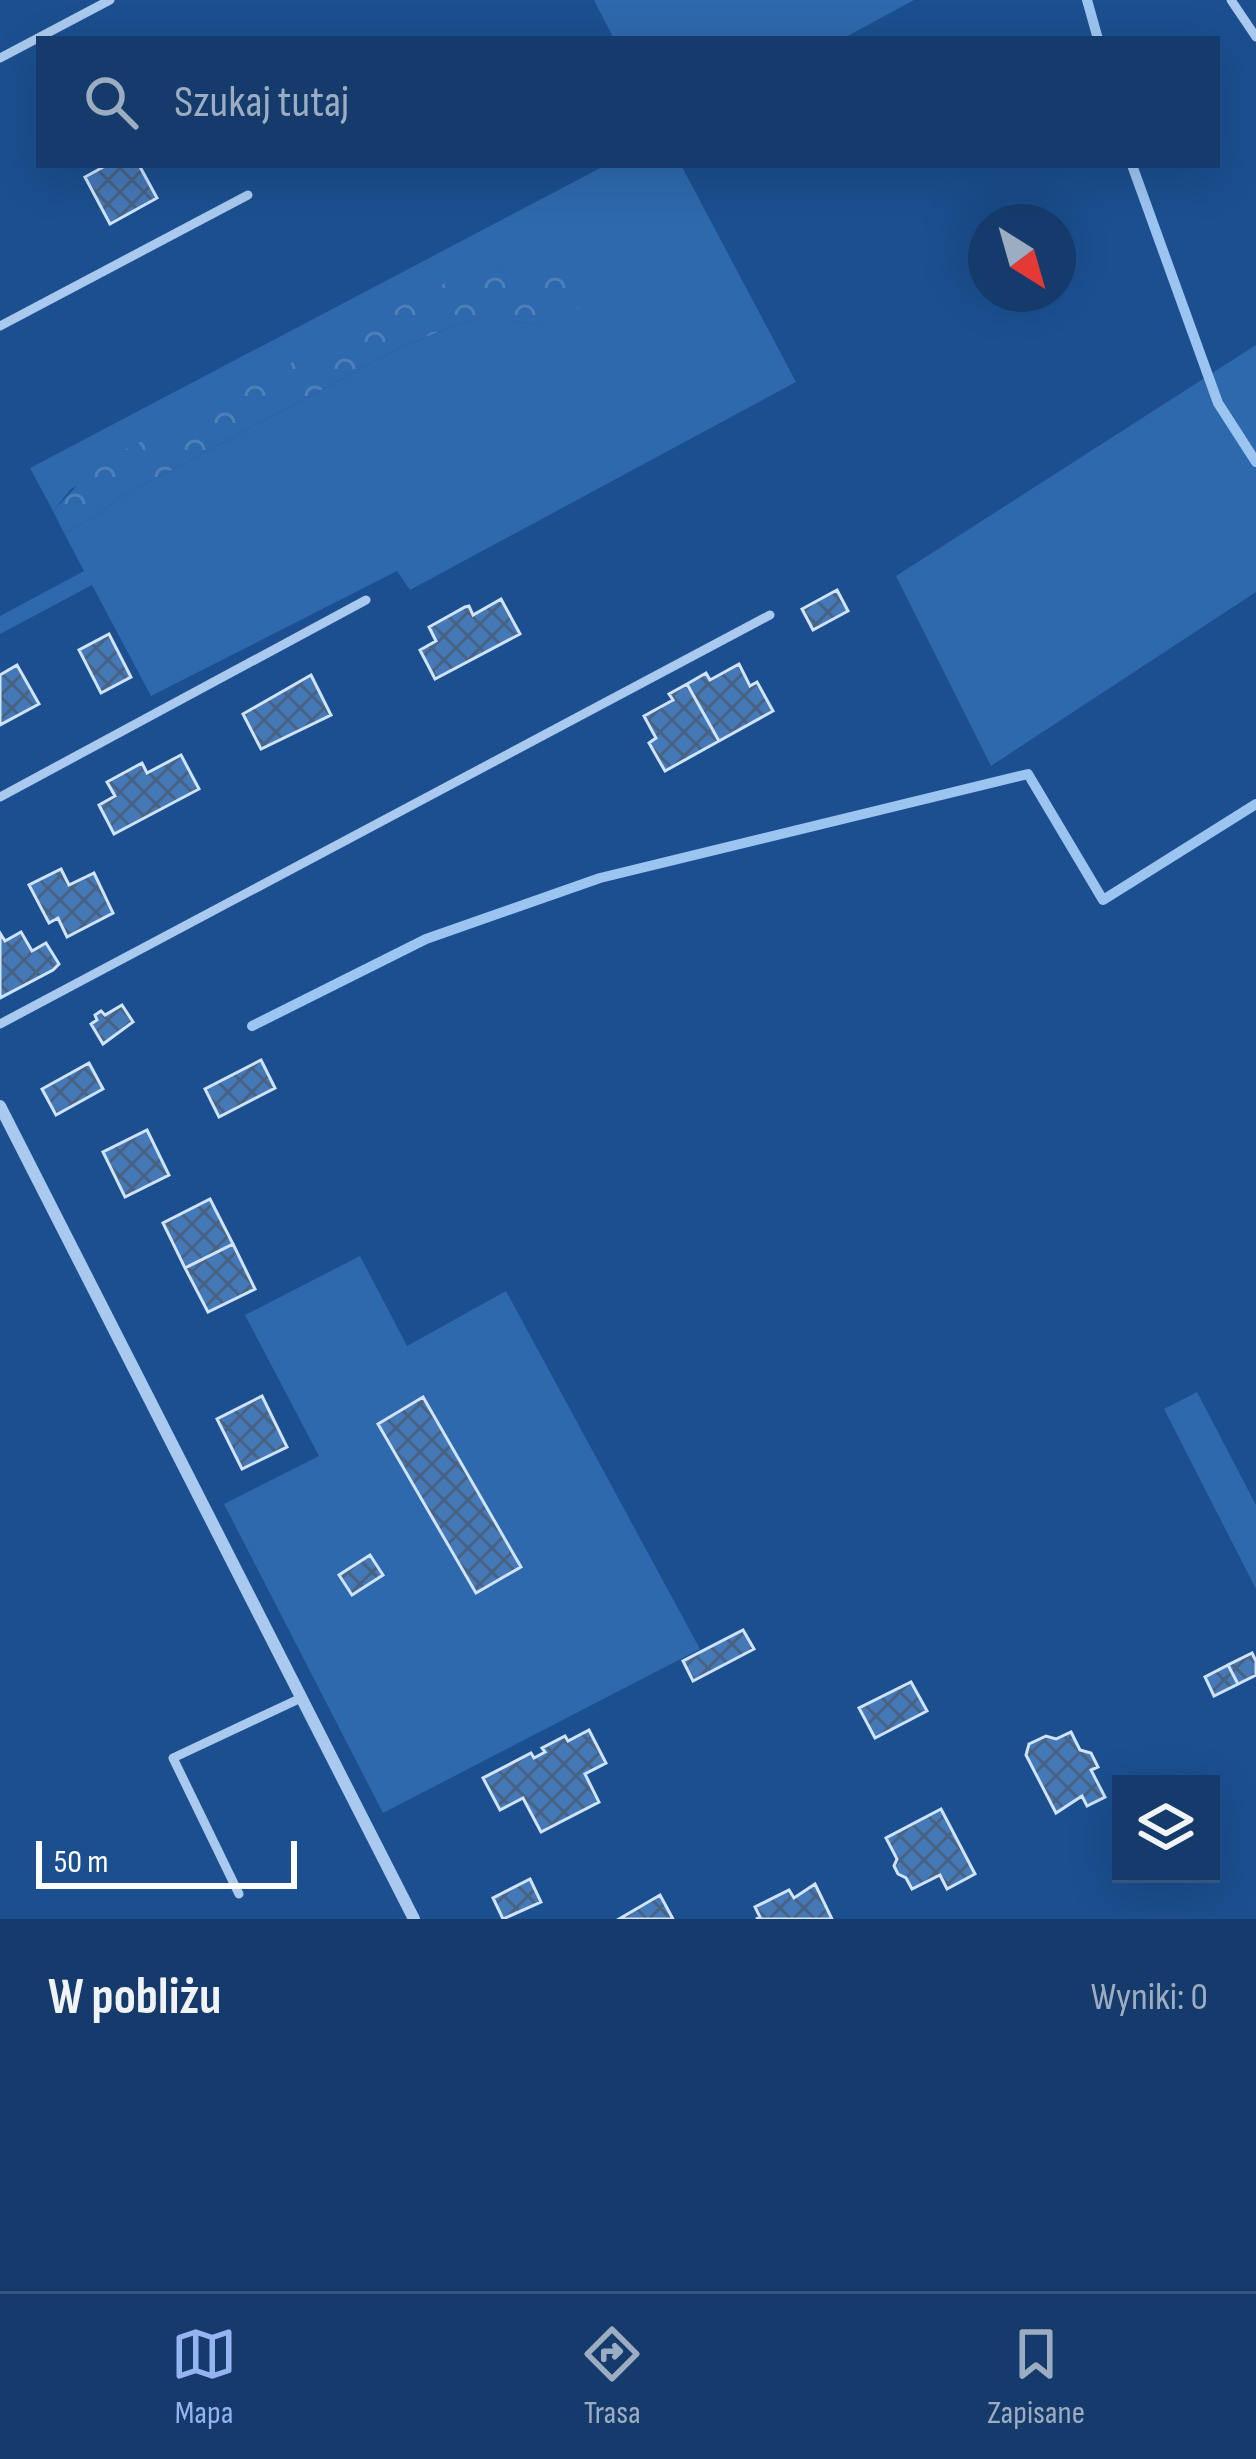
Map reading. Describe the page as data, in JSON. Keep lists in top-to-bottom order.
{
  "scale_bar": "50 m",
  "north": "bottom right",
  "page": {
    "search": "Szukaj tutaj",
    "scale": "50 m",
    "heading": ["W pobliżu", "Wyniki: 0"],
    "nav": ["Mapa", "Trasa", "Zapisane"]
  }
}
